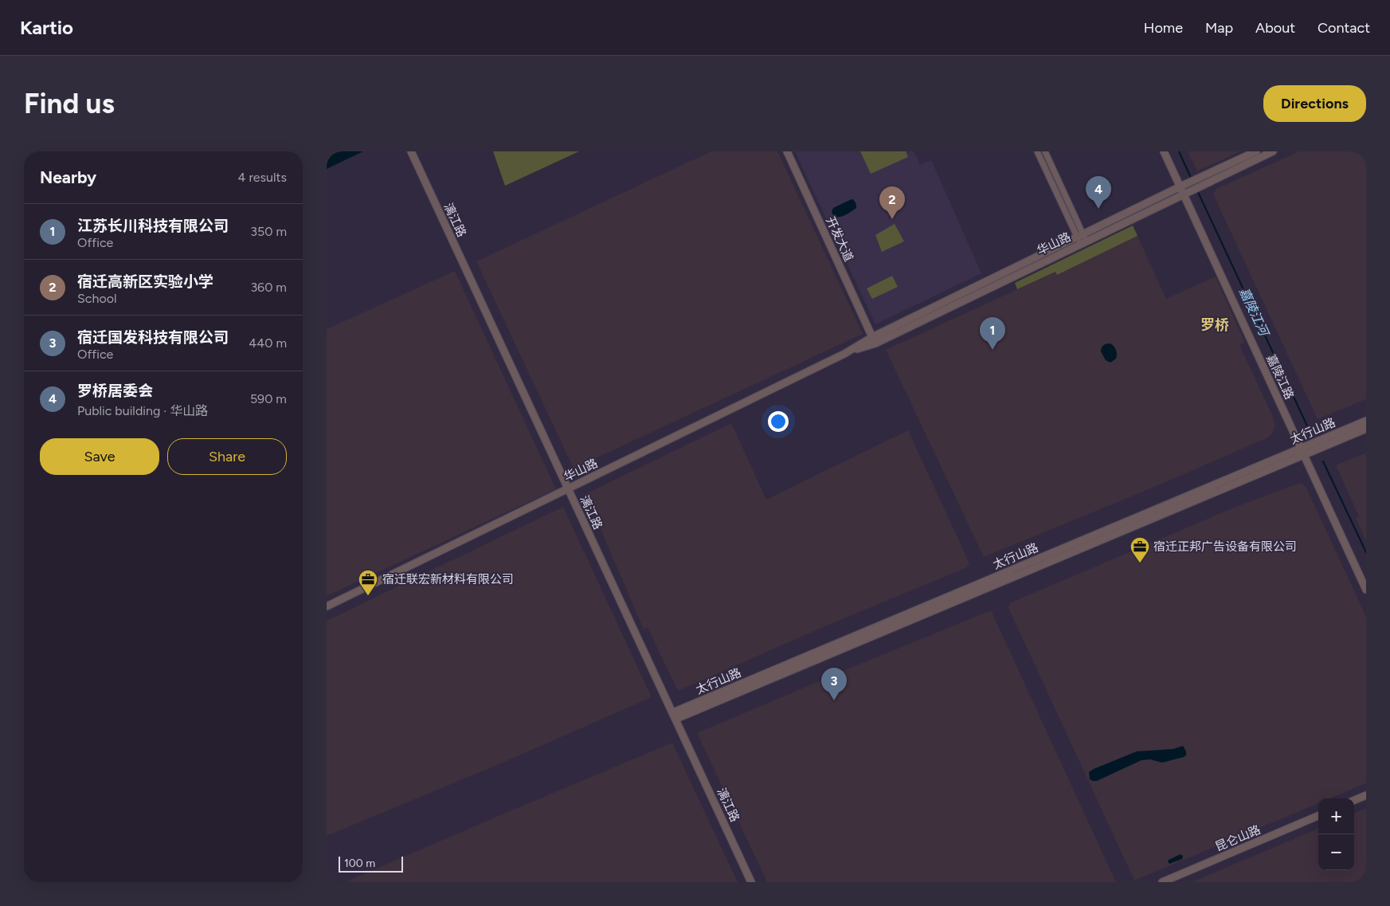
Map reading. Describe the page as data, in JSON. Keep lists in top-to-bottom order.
{
  "streets": {
    "street": [
      "漓江路",
      "开发大道",
      "华山路",
      "嘉陵江路",
      "太行山路",
      "昆仑山路"
    ]
  },
  "crossings": [
    ["漓江路", "华山路"],
    ["漓江路", "太行山路"],
    ["开发大道", "华山路"],
    ["华山路", "嘉陵江路"],
    ["嘉陵江路", "太行山路"]
  ],
  "districts": ["罗桥"],
  "water": ["嘉陵江河"],
  "places": {
    "office": ["宿迁正邦广告设备有限公司", "宿迁联宏新材料有限公司"]
  },
  "scale_bar": "100 m",
  "page": {
    "header": "Kartio",
    "nav": [
      "Home",
      "Map",
      "About",
      "Contact"
    ],
    "buttons": [
      "Directions",
      ["Save", "Share"]
    ],
    "title": "Find us",
    "heading": ["Nearby", "4 results"],
    "pins": [
      "4",
      "2",
      "1",
      "3"
    ],
    "list": [
      {
        "mark": "1",
        "name": "江苏长川科技有限公司",
        "note": "Office",
        "value": "350 m"
      },
      {
        "mark": "2",
        "name": "宿迁高新区实验小学",
        "note": "School",
        "value": "360 m"
      },
      {
        "mark": "3",
        "name": "宿迁国发科技有限公司",
        "note": "Office",
        "value": "440 m"
      },
      {
        "mark": "4",
        "name": "罗桥居委会",
        "note": "Public building · 华山路",
        "value": "590 m"
      }
    ],
    "map_buttons": ["+", "−"],
    "scale": "100 m"
  }
}
